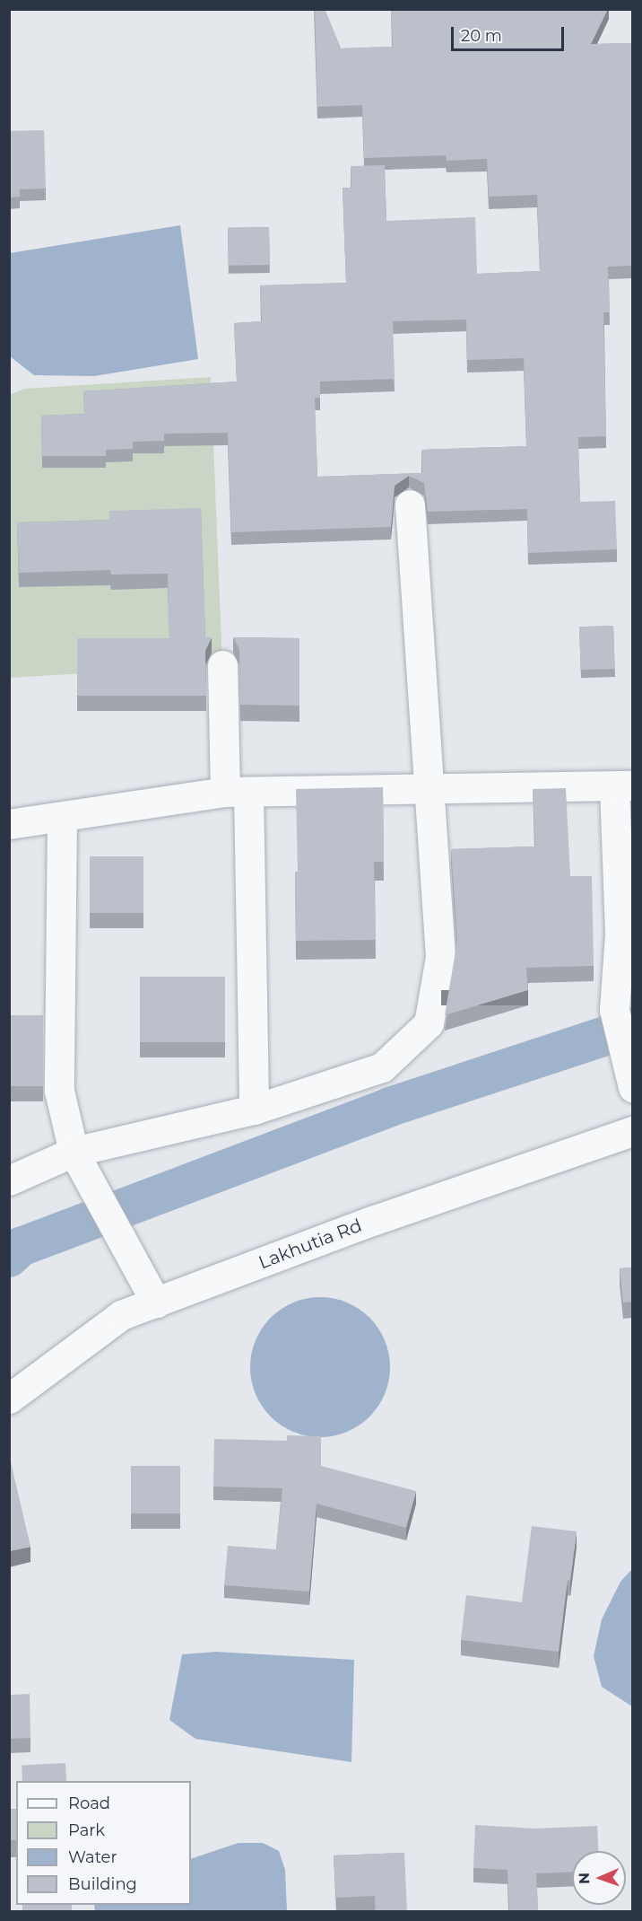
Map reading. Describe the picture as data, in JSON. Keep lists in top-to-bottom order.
{
  "streets": {
    "street": ["Lakhutia Rd"]
  },
  "legend": [
    "Road",
    "Park",
    "Water",
    "Building"
  ],
  "scale_bar": "20 m",
  "north": "left"
}
